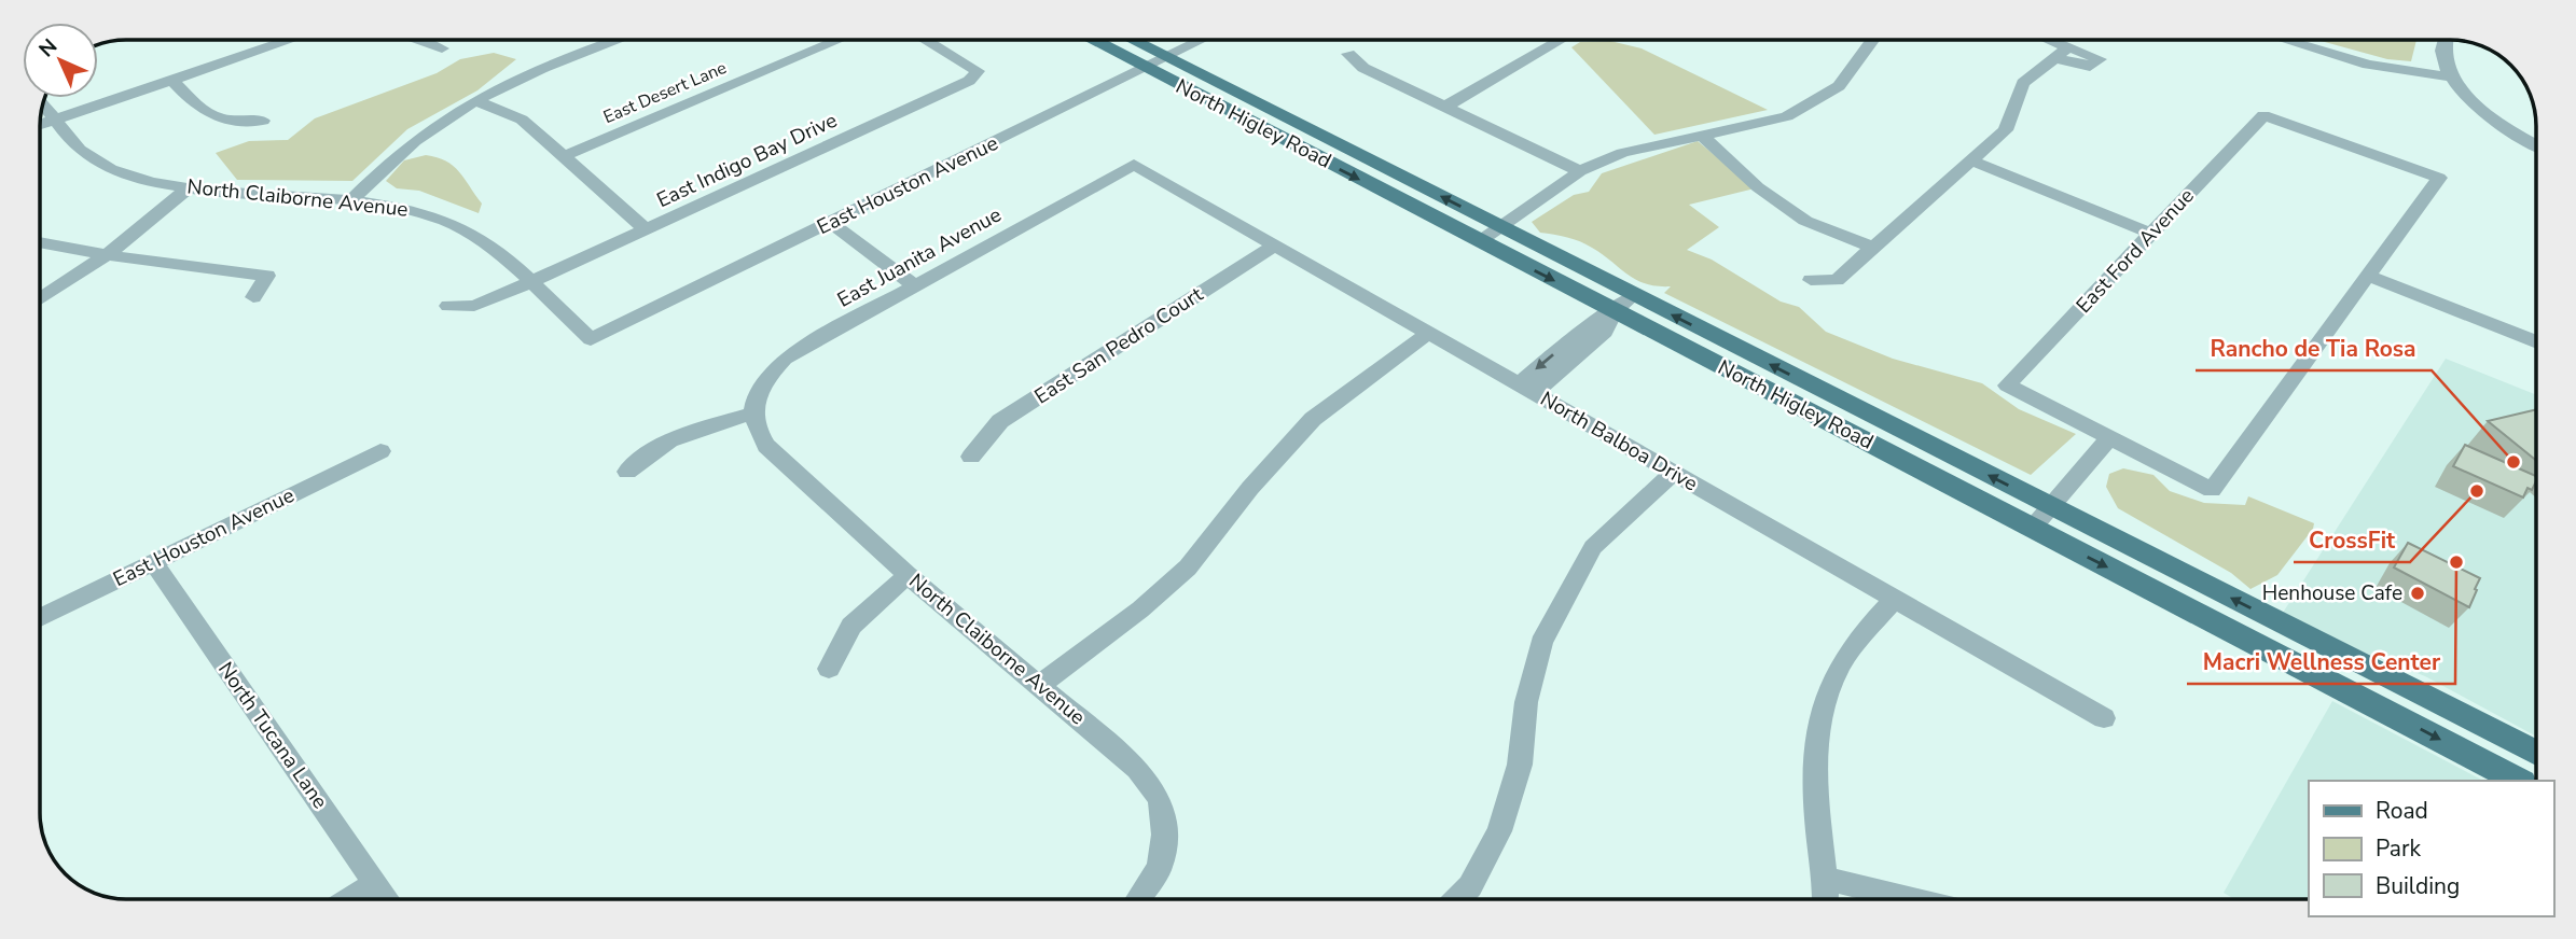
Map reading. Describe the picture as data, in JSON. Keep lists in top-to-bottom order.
{
  "streets": {
    "main road": ["North Higley Road"],
    "street": [
      "East Desert Lane",
      "East Indigo Bay Drive",
      "East Houston Avenue",
      "North Claiborne Avenue",
      "East Ford Avenue",
      "East Juanita Avenue",
      "East San Pedro Court",
      "North Balboa Drive",
      "North Tucana Lane"
    ]
  },
  "crossings": [
    ["North Higley Road", "East Houston Avenue"],
    ["East Indigo Bay Drive", "North Claiborne Avenue"],
    ["East Houston Avenue", "North Claiborne Avenue"],
    ["East Houston Avenue", "North Tucana Lane"],
    ["North Claiborne Avenue", "East Juanita Avenue"],
    ["East Juanita Avenue", "North Balboa Drive"],
    ["East San Pedro Court", "North Balboa Drive"]
  ],
  "places": [
    "Rancho de Tia Rosa",
    "CrossFit",
    "Macri Wellness Center",
    "Henhouse Cafe"
  ],
  "legend": ["Road", "Park", "Building"],
  "north": "top left"
}
